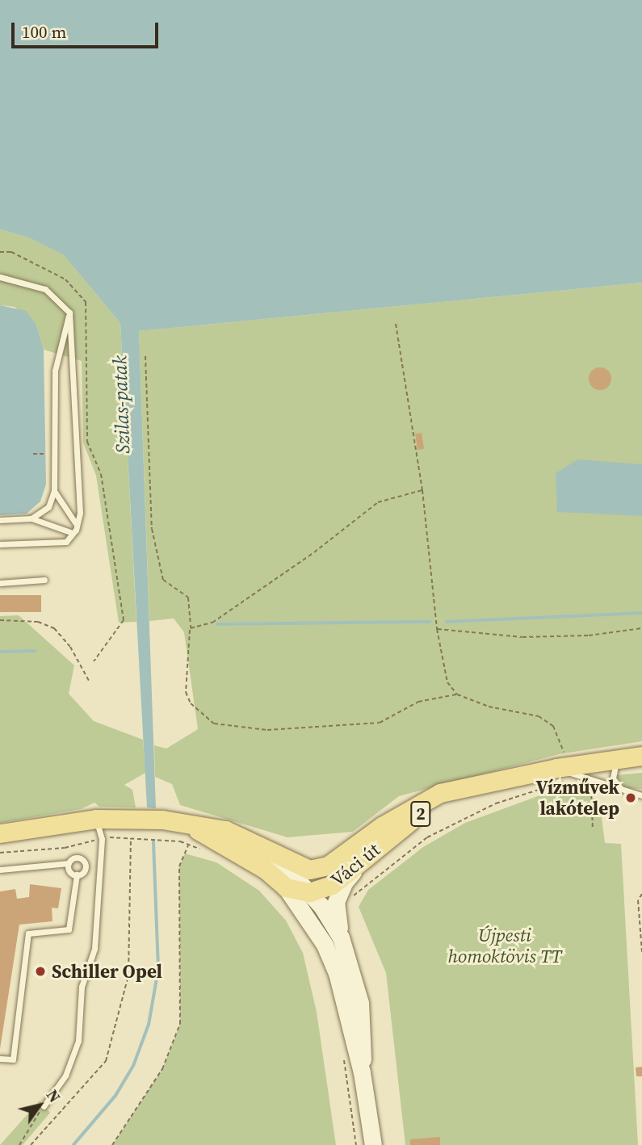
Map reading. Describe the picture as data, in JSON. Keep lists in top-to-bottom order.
{
  "streets": {
    "main road": ["2", "Váci út"]
  },
  "water": ["Szilas-patak"],
  "parks": ["Újpesti homoktövis TT"],
  "places": ["Vízművek lakótelep", "Schiller Opel"],
  "scale_bar": "100 m",
  "north": "top right"
}
